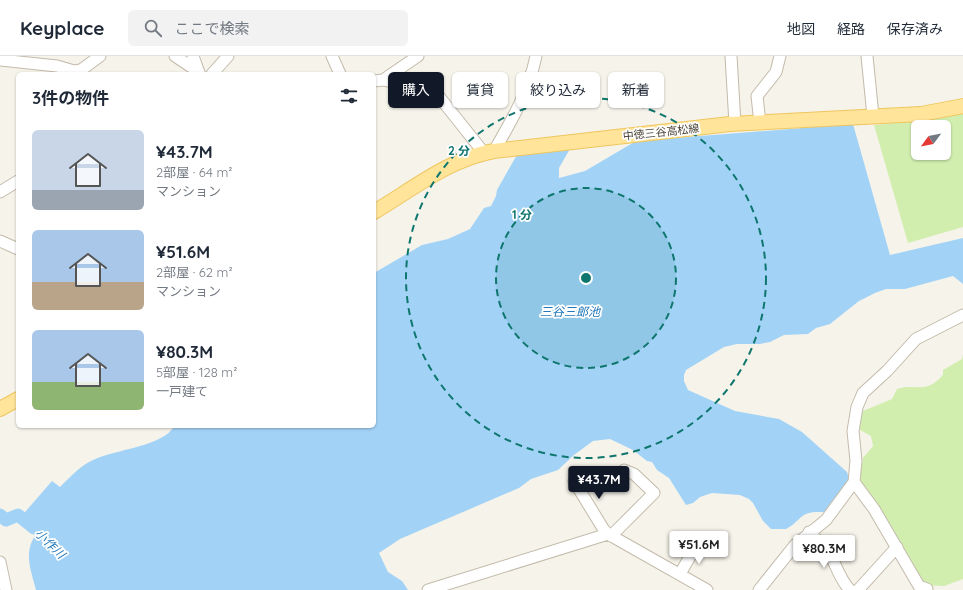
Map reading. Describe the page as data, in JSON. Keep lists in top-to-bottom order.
{
  "streets": {
    "main road": ["中徳三谷高松線"]
  },
  "water": ["三谷三郎池", "小作川"],
  "north": "bottom left",
  "page": {
    "header": "Keyplace",
    "search": "ここで検索",
    "nav": ["地図", "経路", "保存済み"],
    "chip": [
      "購入",
      "賃貸",
      "絞り込み",
      "新着"
    ],
    "heading": "3件の物件",
    "list": [
      {
        "name": "¥43.7M",
        "note": "2部屋 · 64 m² · マンション"
      },
      {
        "name": "¥51.6M",
        "note": "2部屋 · 62 m² · マンション"
      },
      {
        "name": "¥80.3M",
        "note": "5部屋 · 128 m² · 一戸建て"
      }
    ],
    "price": ["¥43.7M", "¥51.6M", "¥80.3M"]
  },
  "rings": ["2 分", "1 分"]
}
